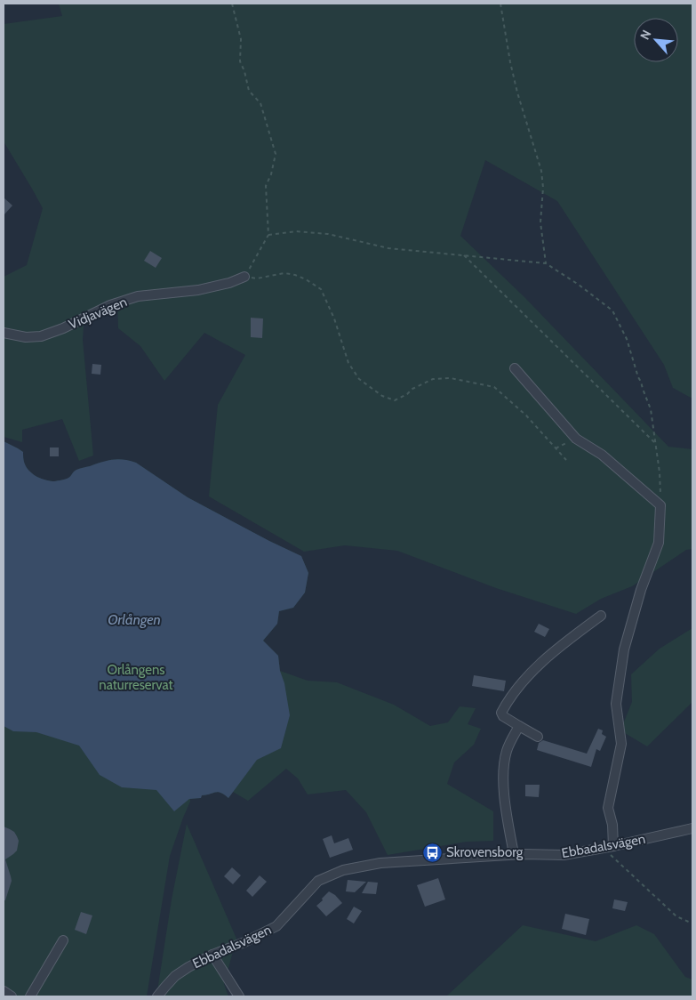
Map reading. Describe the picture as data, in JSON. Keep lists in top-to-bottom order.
{
  "streets": {
    "street": ["Vidjavägen", "Ebbadalsvägen"]
  },
  "water": ["Orlången"],
  "parks": ["Orlångens naturreservat"],
  "places": {
    "bus stop": ["Skrovensborg"]
  },
  "north": "top left"
}
